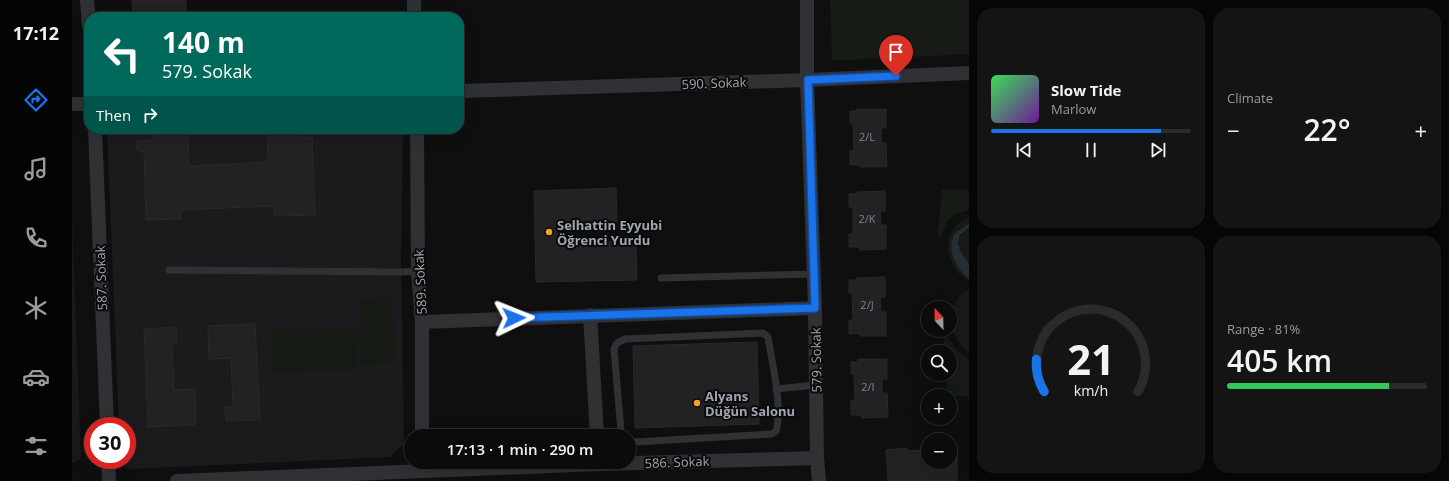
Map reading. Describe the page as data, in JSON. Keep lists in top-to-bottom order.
{
  "streets": {
    "street": [
      "590. Sokak",
      "587. Sokak",
      "589. Sokak",
      "579. Sokak",
      "586. Sokak"
    ]
  },
  "crossings": [
    ["590. Sokak", "579. Sokak"],
    ["579. Sokak", "586. Sokak"]
  ],
  "places": ["Selhattin Eyyubi Öğrenci Yurdu", "Alyans Düğün Salonu"],
  "house_numbers": [
    "2/L",
    "2/K",
    "2/J",
    "2/I"
  ],
  "north": "top",
  "page": {
    "tabs": "17:12",
    "tile": [
      "Climate",
      ["Range · 81%", "405 km"]
    ],
    "turn": ["140 m", "579. Sokak"],
    "song": ["Slow Tide", "Marlow"],
    "then": "Then",
    "heat": ["−", "22°", "+"],
    "map_buttons": ["+", "−"],
    "limit": "30",
    "trip": "17:13 · 1 min · 290 m",
    "gauge": ["21", "km/h"]
  }
}
